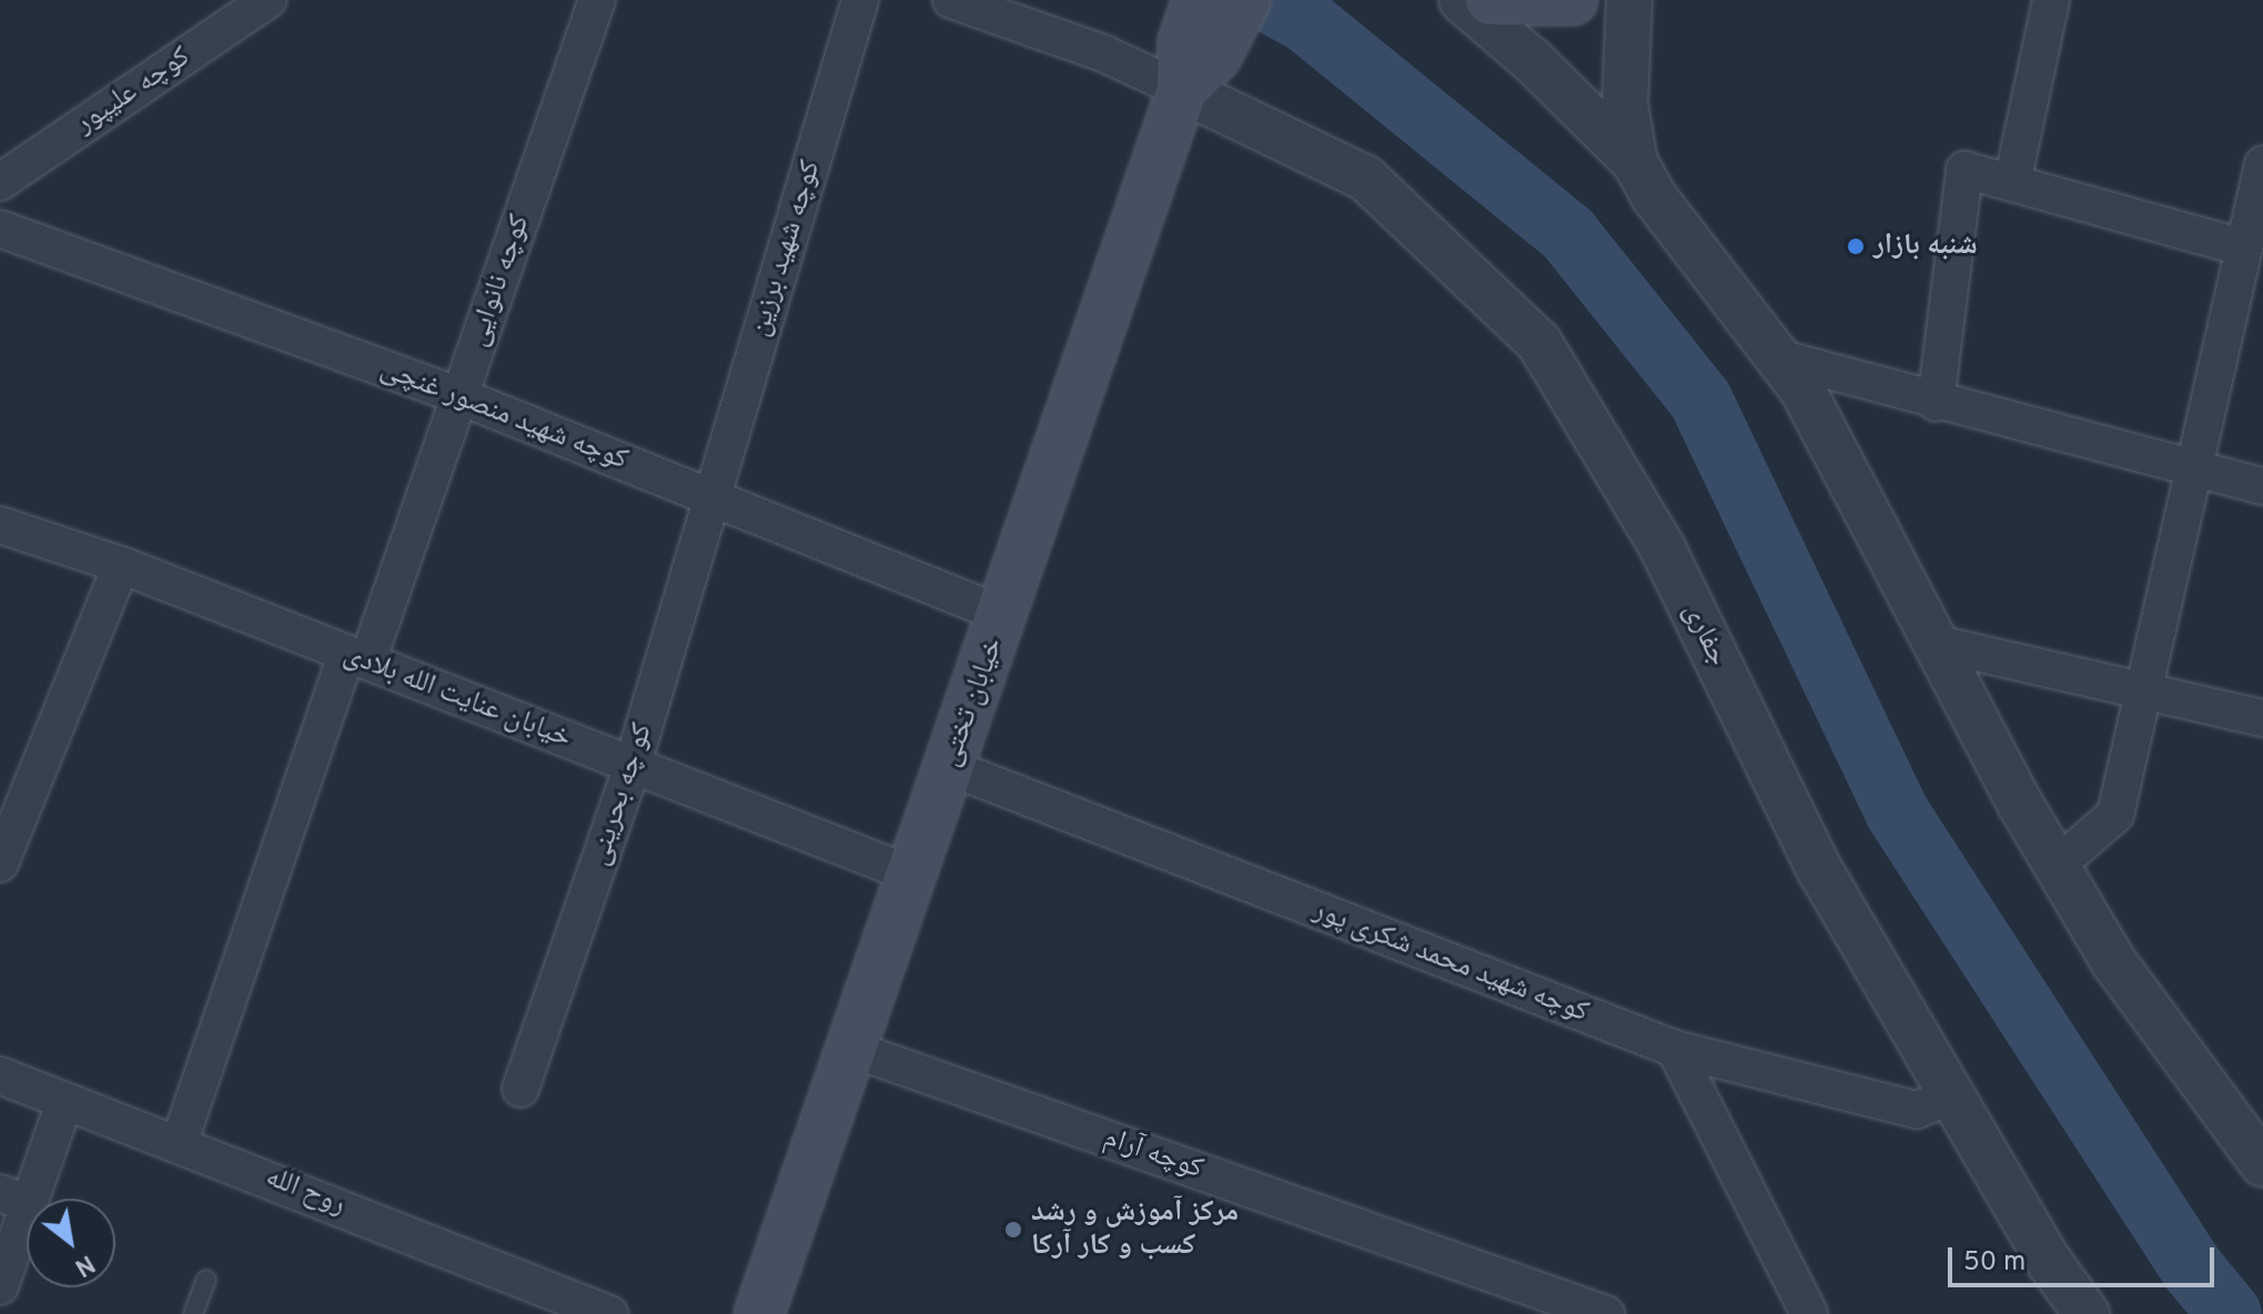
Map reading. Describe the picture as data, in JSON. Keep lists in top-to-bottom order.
{
  "streets": {
    "main road": ["خیابان تختی"],
    "street": [
      "کوچه علیپور",
      "کوچه شهید برزین",
      "کوچه نانوایی",
      "کوچه شهید منصور غنچی",
      "جفاری",
      "خیابان عنایت الله بلادی",
      "کو چه بحرینی",
      "کوچه شهید محمد شکری پور",
      "کوچه آرام",
      "روح الله"
    ]
  },
  "crossings": [
    ["کوچه شهید برزین", "کوچه شهید منصور غنچی"],
    ["کوچه شهید برزین", "کو چه بحرینی"],
    ["کوچه نانوایی", "کوچه شهید منصور غنچی"],
    ["کوچه نانوایی", "خیابان عنایت الله بلادی"],
    ["کوچه نانوایی", "روح الله"],
    ["کوچه شهید منصور غنچی", "خیابان تختی"],
    ["کوچه شهید منصور غنچی", "کو چه بحرینی"],
    ["جفاری", "خیابان تختی"],
    ["جفاری", "کوچه شهید محمد شکری پور"],
    ["خیابان عنایت الله بلادی", "خیابان تختی"],
    ["خیابان عنایت الله بلادی", "کو چه بحرینی"],
    ["خیابان تختی", "کوچه شهید محمد شکری پور"],
    ["خیابان تختی", "کوچه آرام"]
  ],
  "places": ["شنبه بازار", "مرکز آموزش و رشد کسب و کار آرکا"],
  "scale_bar": "50 m",
  "north": "bottom right"
}
